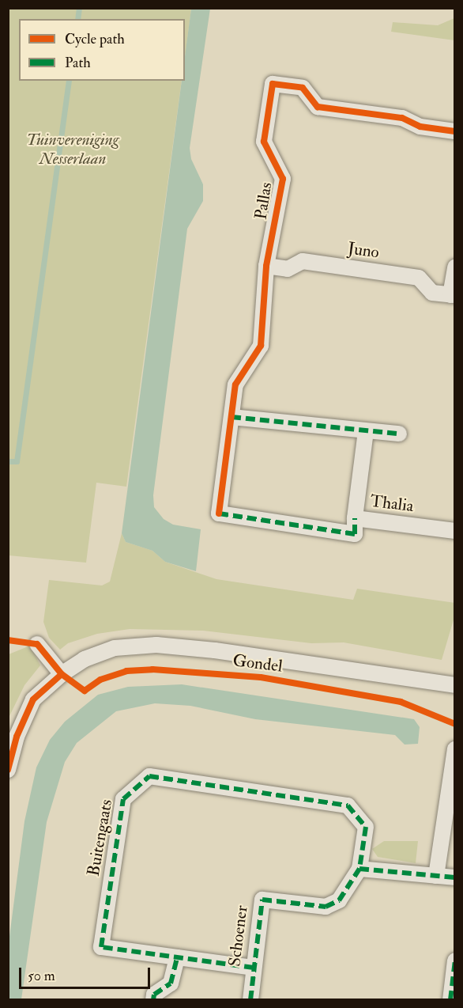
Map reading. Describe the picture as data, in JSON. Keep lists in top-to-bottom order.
{
  "streets": {
    "street": [
      "Pallas",
      "Juno",
      "Thalia",
      "Gondel",
      "Buitengaats",
      "Schoener"
    ]
  },
  "crossings": [
    ["Pallas", "Juno"],
    ["Pallas", "Thalia"],
    ["Buitengaats", "Schoener"]
  ],
  "parks": ["Tuinvereniging Nesserlaan"],
  "legend": ["Cycle path", "Path"],
  "scale_bar": "50 m"
}
